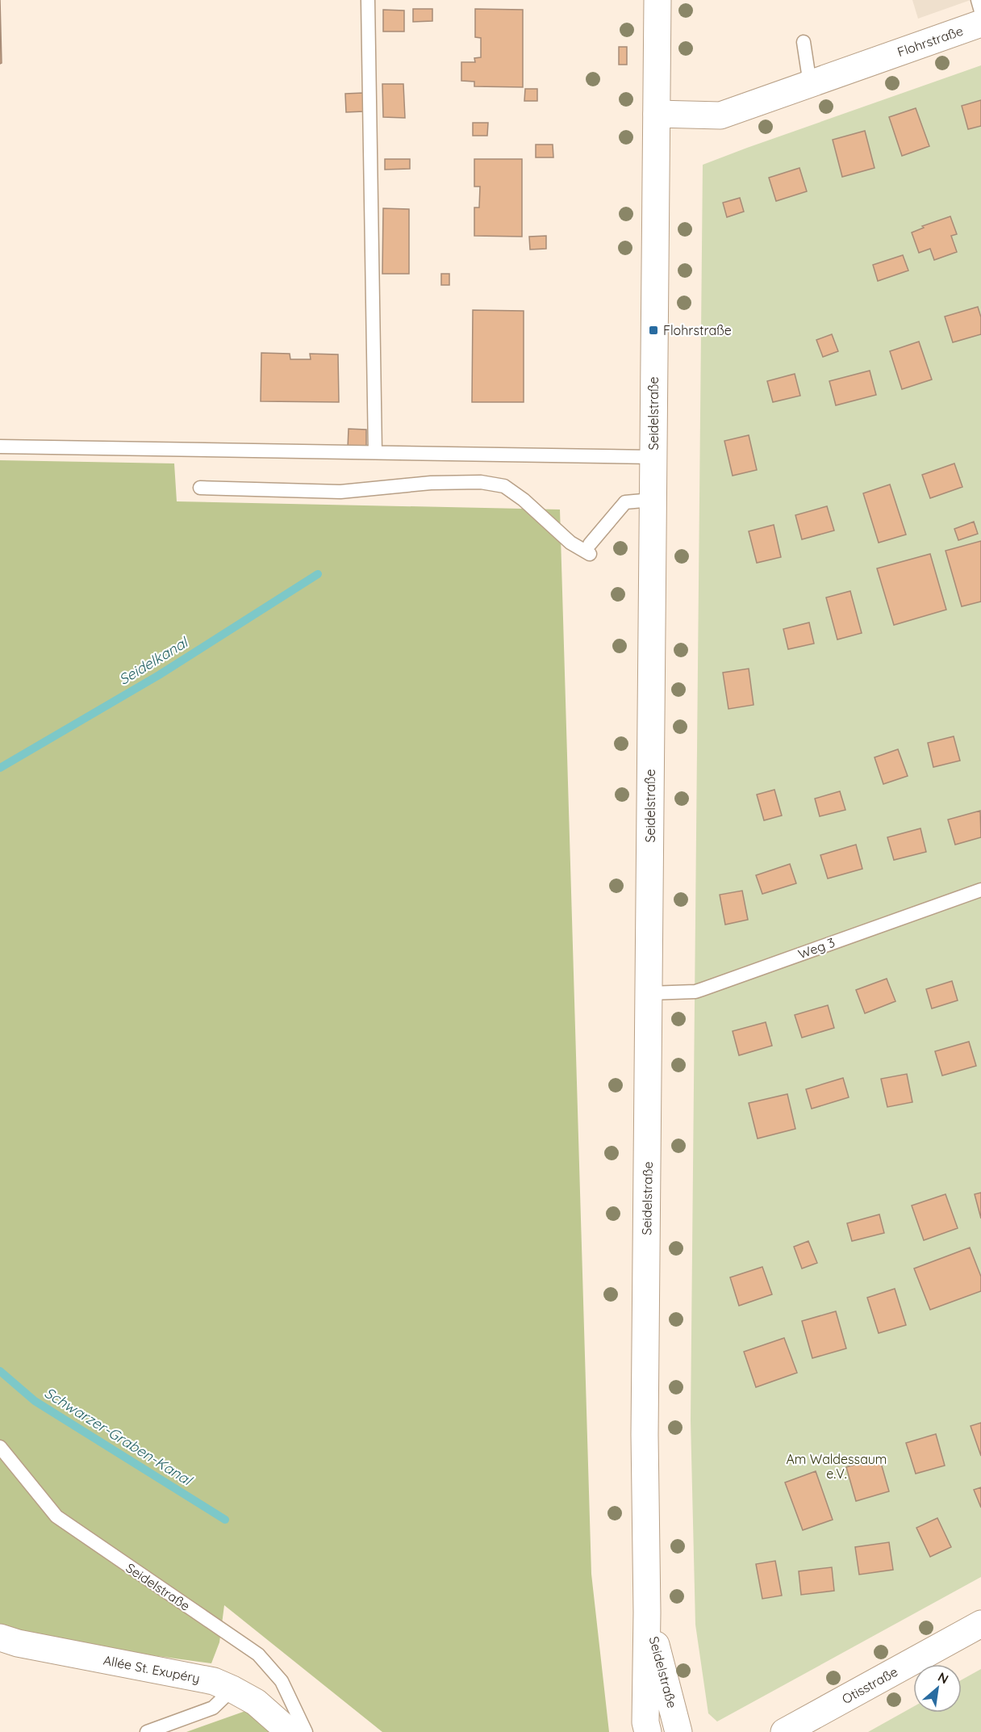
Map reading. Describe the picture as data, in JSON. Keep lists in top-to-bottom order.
{
  "streets": {
    "main road": [
      "Flohrstraße",
      "Seidelstraße",
      "Allée St. Exupéry",
      "Otisstraße"
    ],
    "lane": ["Weg 3"]
  },
  "crossings": [
    ["Flohrstraße", "Seidelstraße"],
    ["Seidelstraße", "Weg 3"]
  ],
  "water": ["Seidelkanal", "Schwarzer-Graben-Kanal"],
  "parks": ["Am Waldessaum e.V."],
  "places": {
    "transit": ["Flohrstraße"]
  },
  "north": "top right"
}
